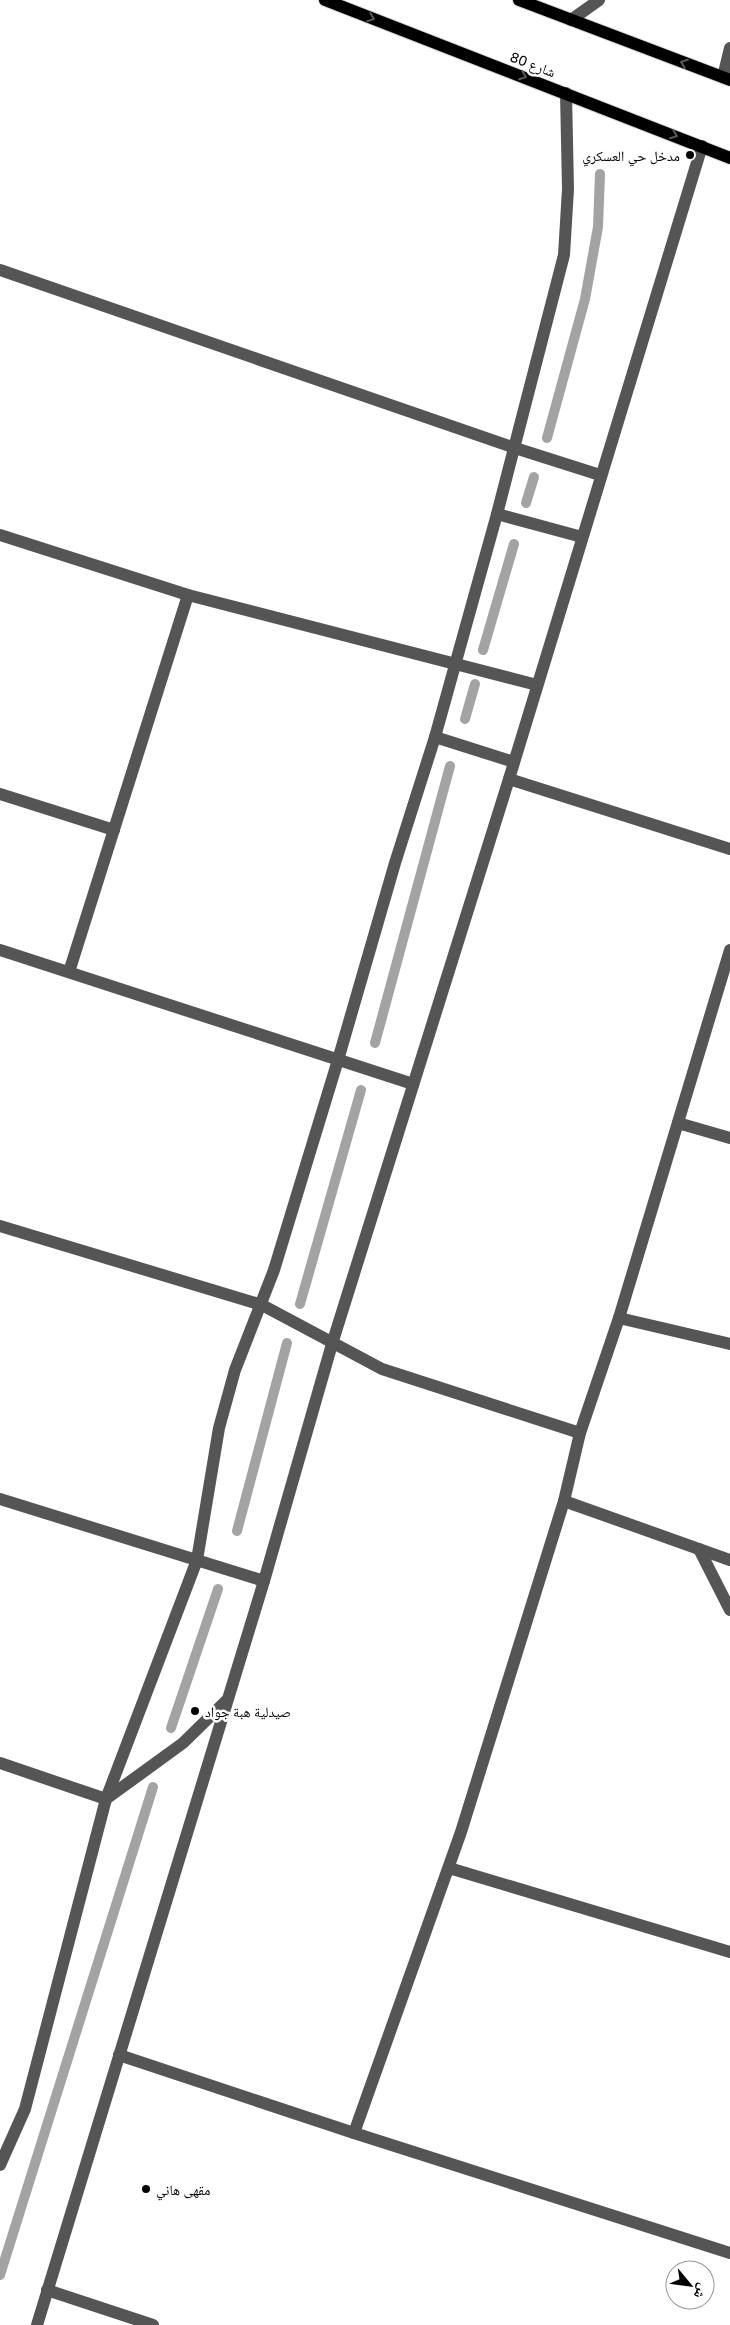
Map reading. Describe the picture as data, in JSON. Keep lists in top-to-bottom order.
{
  "streets": {
    "main road": ["شارع 80"]
  },
  "places": ["مدخل حي العسكري", "صيدلية هبة جواد", "مقهى هاني"],
  "north": "bottom right"
}
